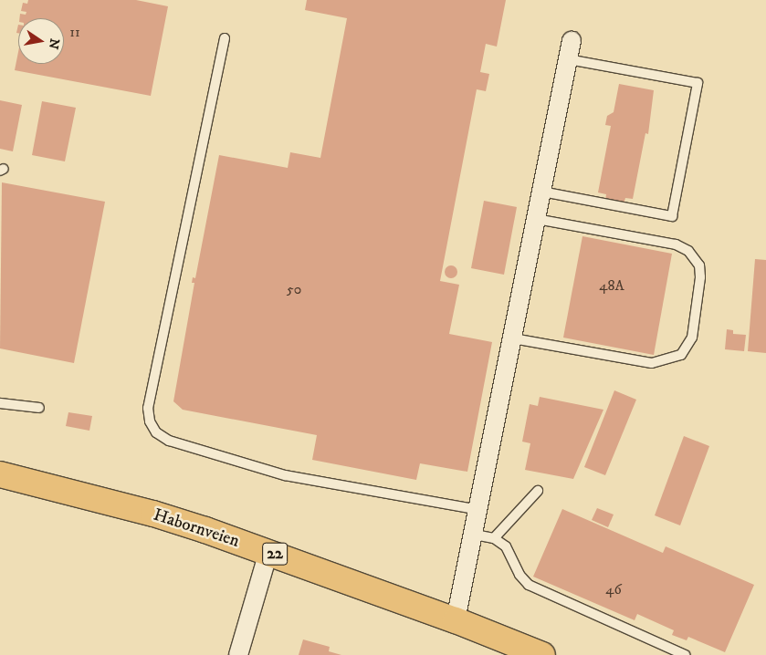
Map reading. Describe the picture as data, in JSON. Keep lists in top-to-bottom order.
{
  "streets": {
    "highway": ["Habornveien", "22"]
  },
  "house_numbers": [
    "11",
    "48A",
    "50",
    "46"
  ],
  "north": "right"
}
